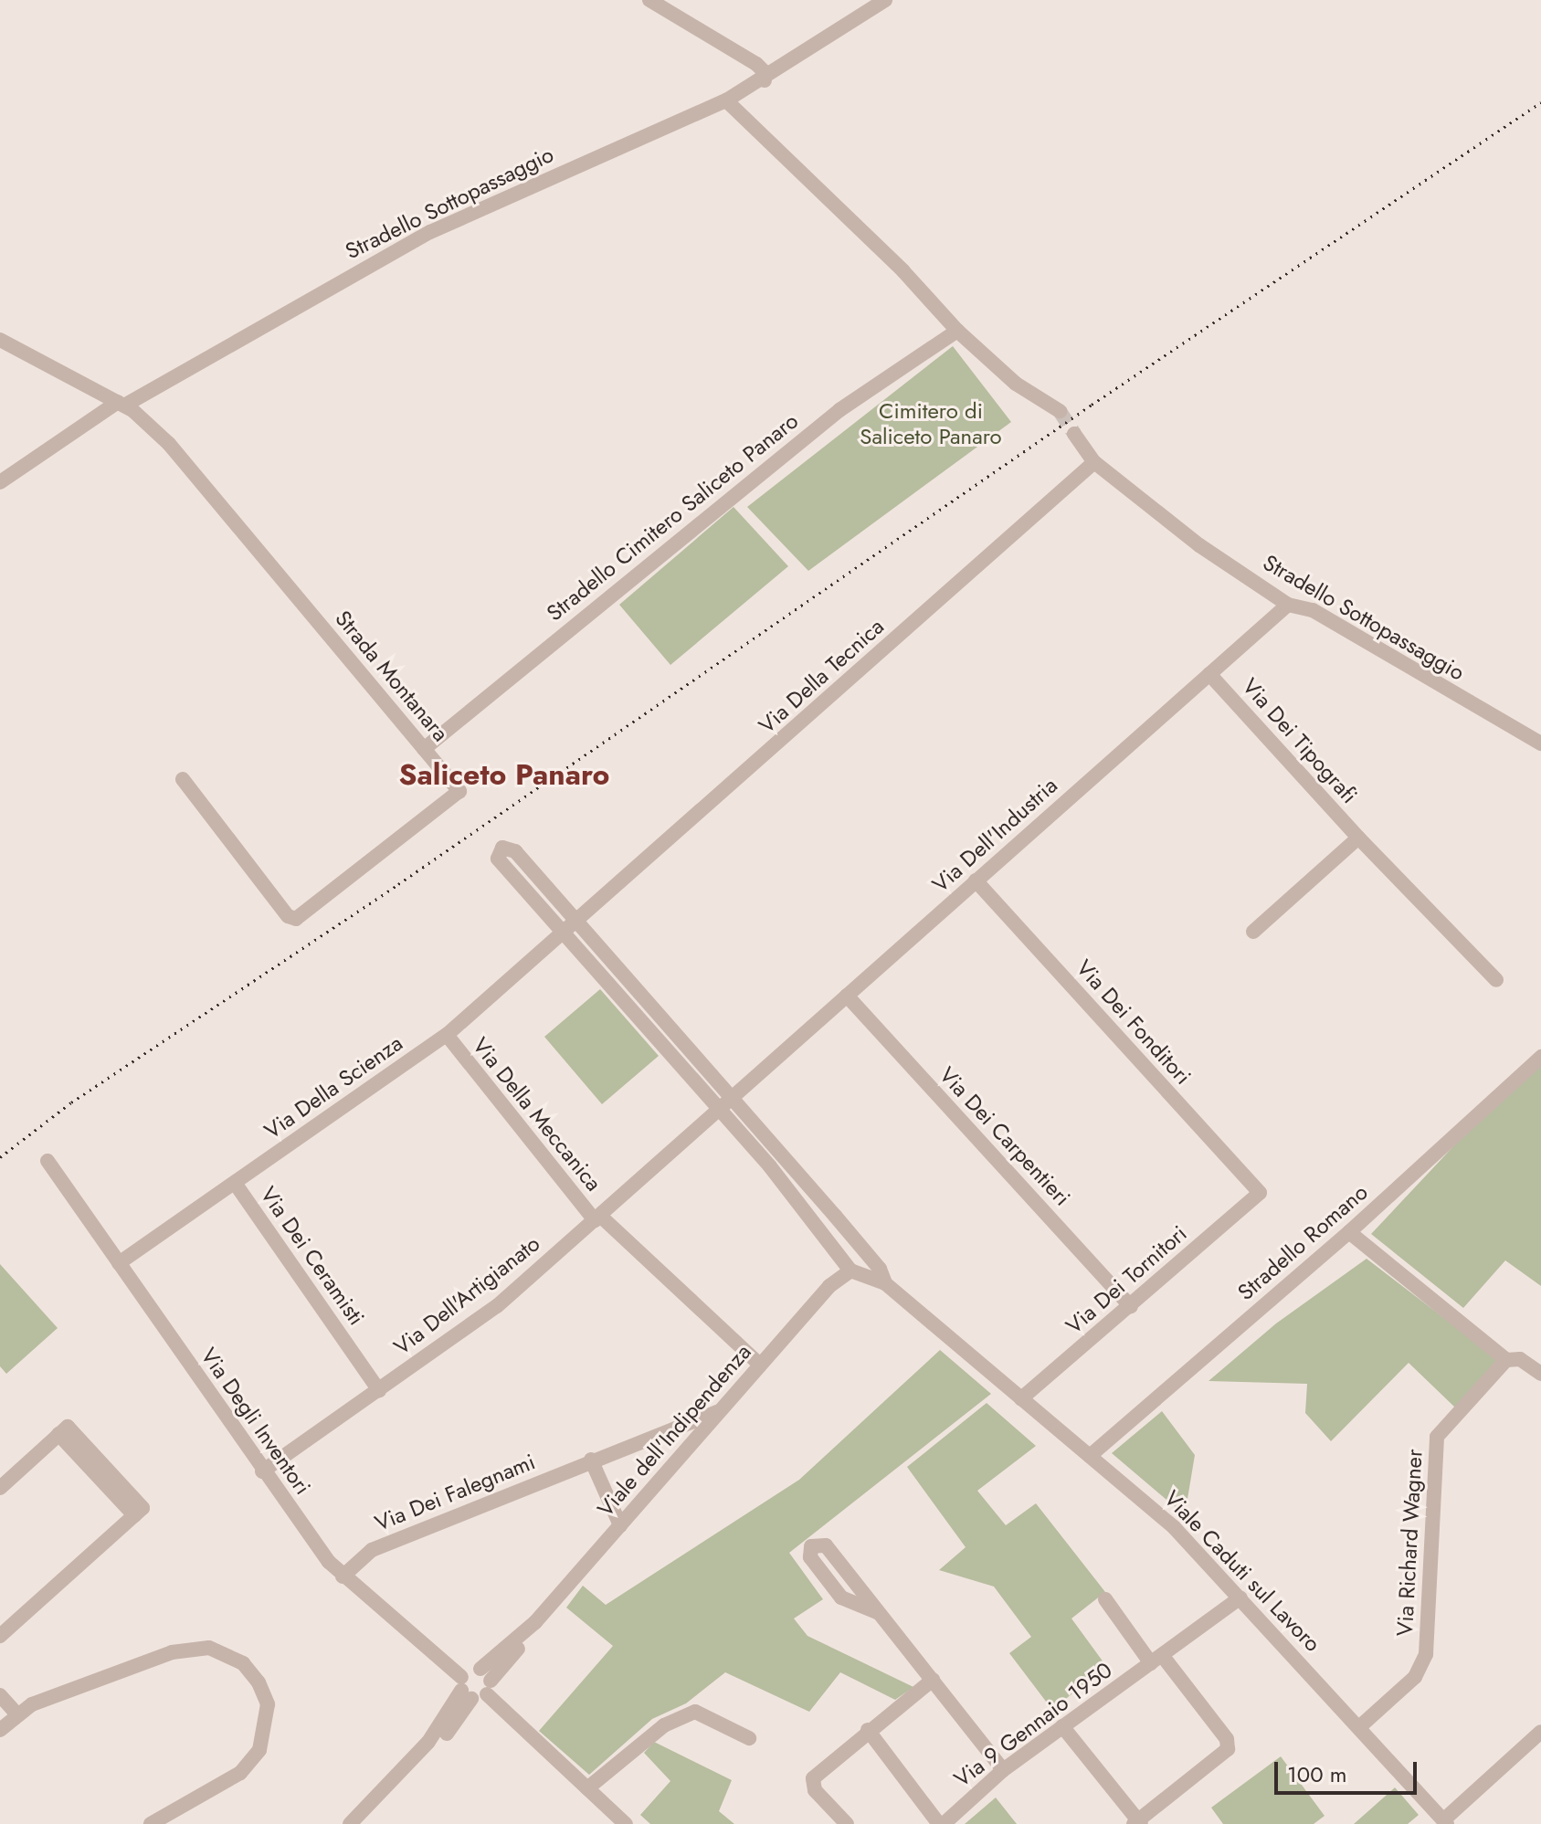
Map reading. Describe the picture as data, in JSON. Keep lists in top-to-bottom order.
{
  "streets": {
    "street": [
      "Stradello Sottopassaggio",
      "Stradello Cimitero Saliceto Panaro",
      "Strada Montanara",
      "Via Della Tecnica",
      "Via Dei Tipografi",
      "Via Dell'Industria",
      "Via Dei Fonditori",
      "Via Della Scienza",
      "Via Della Meccanica",
      "Via Dei Carpentieri",
      "Stradello Romano",
      "Via Dei Ceramisti",
      "Via Dei Tornitori",
      "Via Dell'Artigianato",
      "Via Degli Inventori",
      "Viale dell'Indipendenza",
      "Via Dei Falegnami",
      "Via Richard Wagner",
      "Viale Caduti sul Lavoro",
      "Via 9 Gennaio 1950"
    ]
  },
  "crossings": [
    ["Stradello Sottopassaggio", "Strada Montanara"],
    ["Stradello Sottopassaggio", "Via Della Tecnica"],
    ["Stradello Sottopassaggio", "Via Dell'Industria"],
    ["Stradello Cimitero Saliceto Panaro", "Strada Montanara"],
    ["Via Della Tecnica", "Viale Caduti sul Lavoro"],
    ["Via Dei Tipografi", "Via Dell'Industria"],
    ["Via Dell'Industria", "Via Dei Fonditori"],
    ["Via Dell'Industria", "Via Dei Carpentieri"],
    ["Via Dell'Industria", "Viale Caduti sul Lavoro"],
    ["Via Dei Fonditori", "Via Dei Tornitori"],
    ["Via Della Scienza", "Via Della Meccanica"],
    ["Via Della Scienza", "Via Dei Ceramisti"],
    ["Via Della Scienza", "Via Degli Inventori"],
    ["Via Della Scienza", "Viale Caduti sul Lavoro"],
    ["Via Della Meccanica", "Via Dell'Artigianato"],
    ["Via Della Meccanica", "Viale dell'Indipendenza"],
    ["Via Dei Carpentieri", "Via Dei Tornitori"],
    ["Stradello Romano", "Viale Caduti sul Lavoro"],
    ["Via Dei Ceramisti", "Via Dell'Artigianato"],
    ["Via Dei Tornitori", "Viale Caduti sul Lavoro"],
    ["Via Dell'Artigianato", "Via Degli Inventori"],
    ["Via Dell'Artigianato", "Viale Caduti sul Lavoro"],
    ["Via Degli Inventori", "Via Dei Falegnami"],
    ["Viale dell'Indipendenza", "Via Dei Falegnami"],
    ["Viale dell'Indipendenza", "Viale Caduti sul Lavoro"],
    ["Via Richard Wagner", "Viale Caduti sul Lavoro"],
    ["Viale Caduti sul Lavoro", "Via 9 Gennaio 1950"]
  ],
  "districts": ["Saliceto Panaro"],
  "parks": ["Cimitero di Saliceto Panaro"],
  "scale_bar": "100 m"
}
